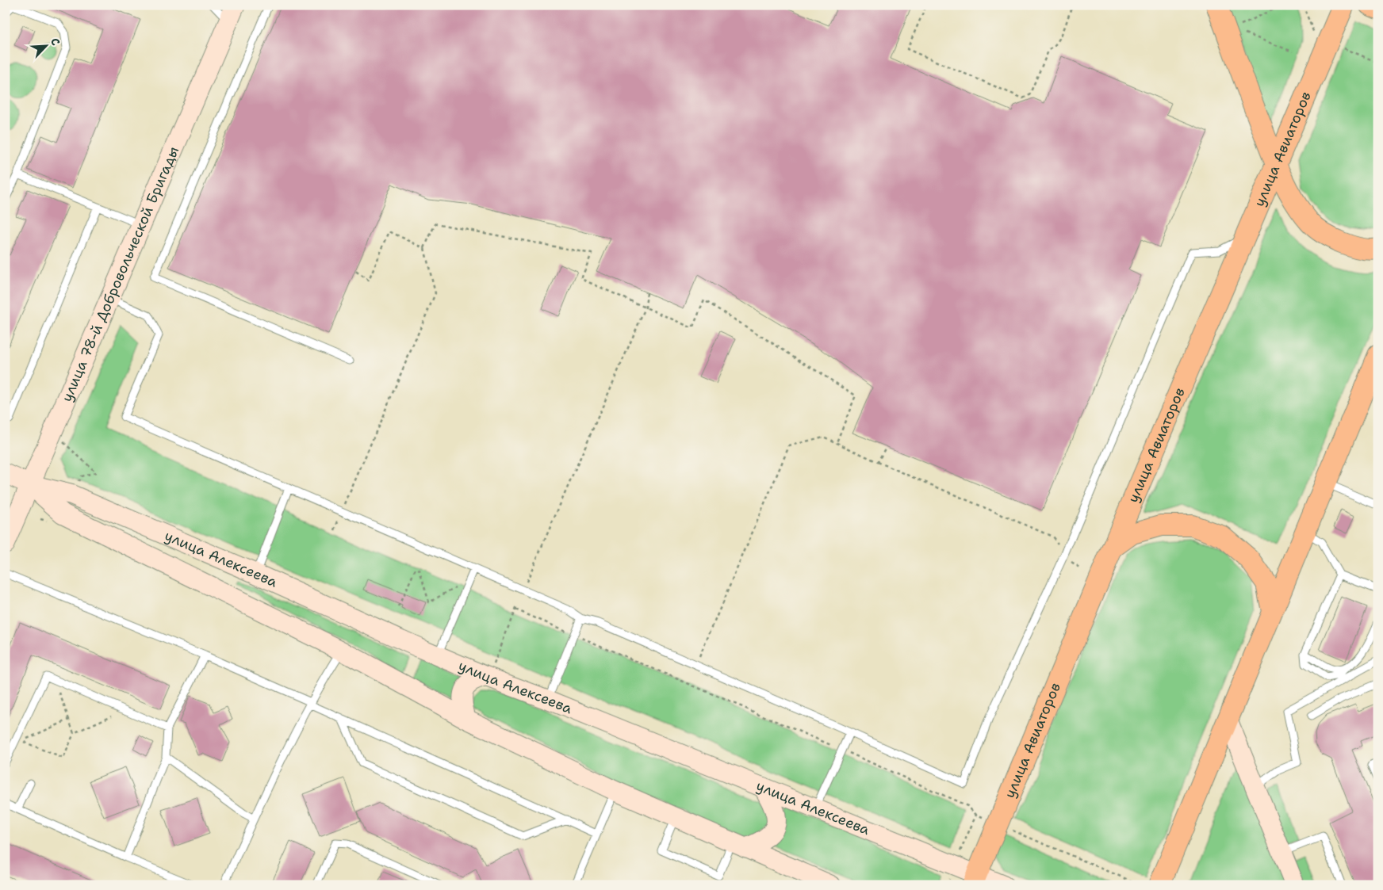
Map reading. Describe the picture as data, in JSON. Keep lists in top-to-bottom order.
{
  "streets": {
    "main road": ["улица Авиаторов"],
    "street": ["улица 78-й Добровольческой Бригады", "улица Алексеева"]
  },
  "crossings": [
    ["улица Авиаторов", "улица Алексеева"],
    ["улица 78-й Добровольческой Бригады", "улица Алексеева"]
  ],
  "north": "top right"
}
